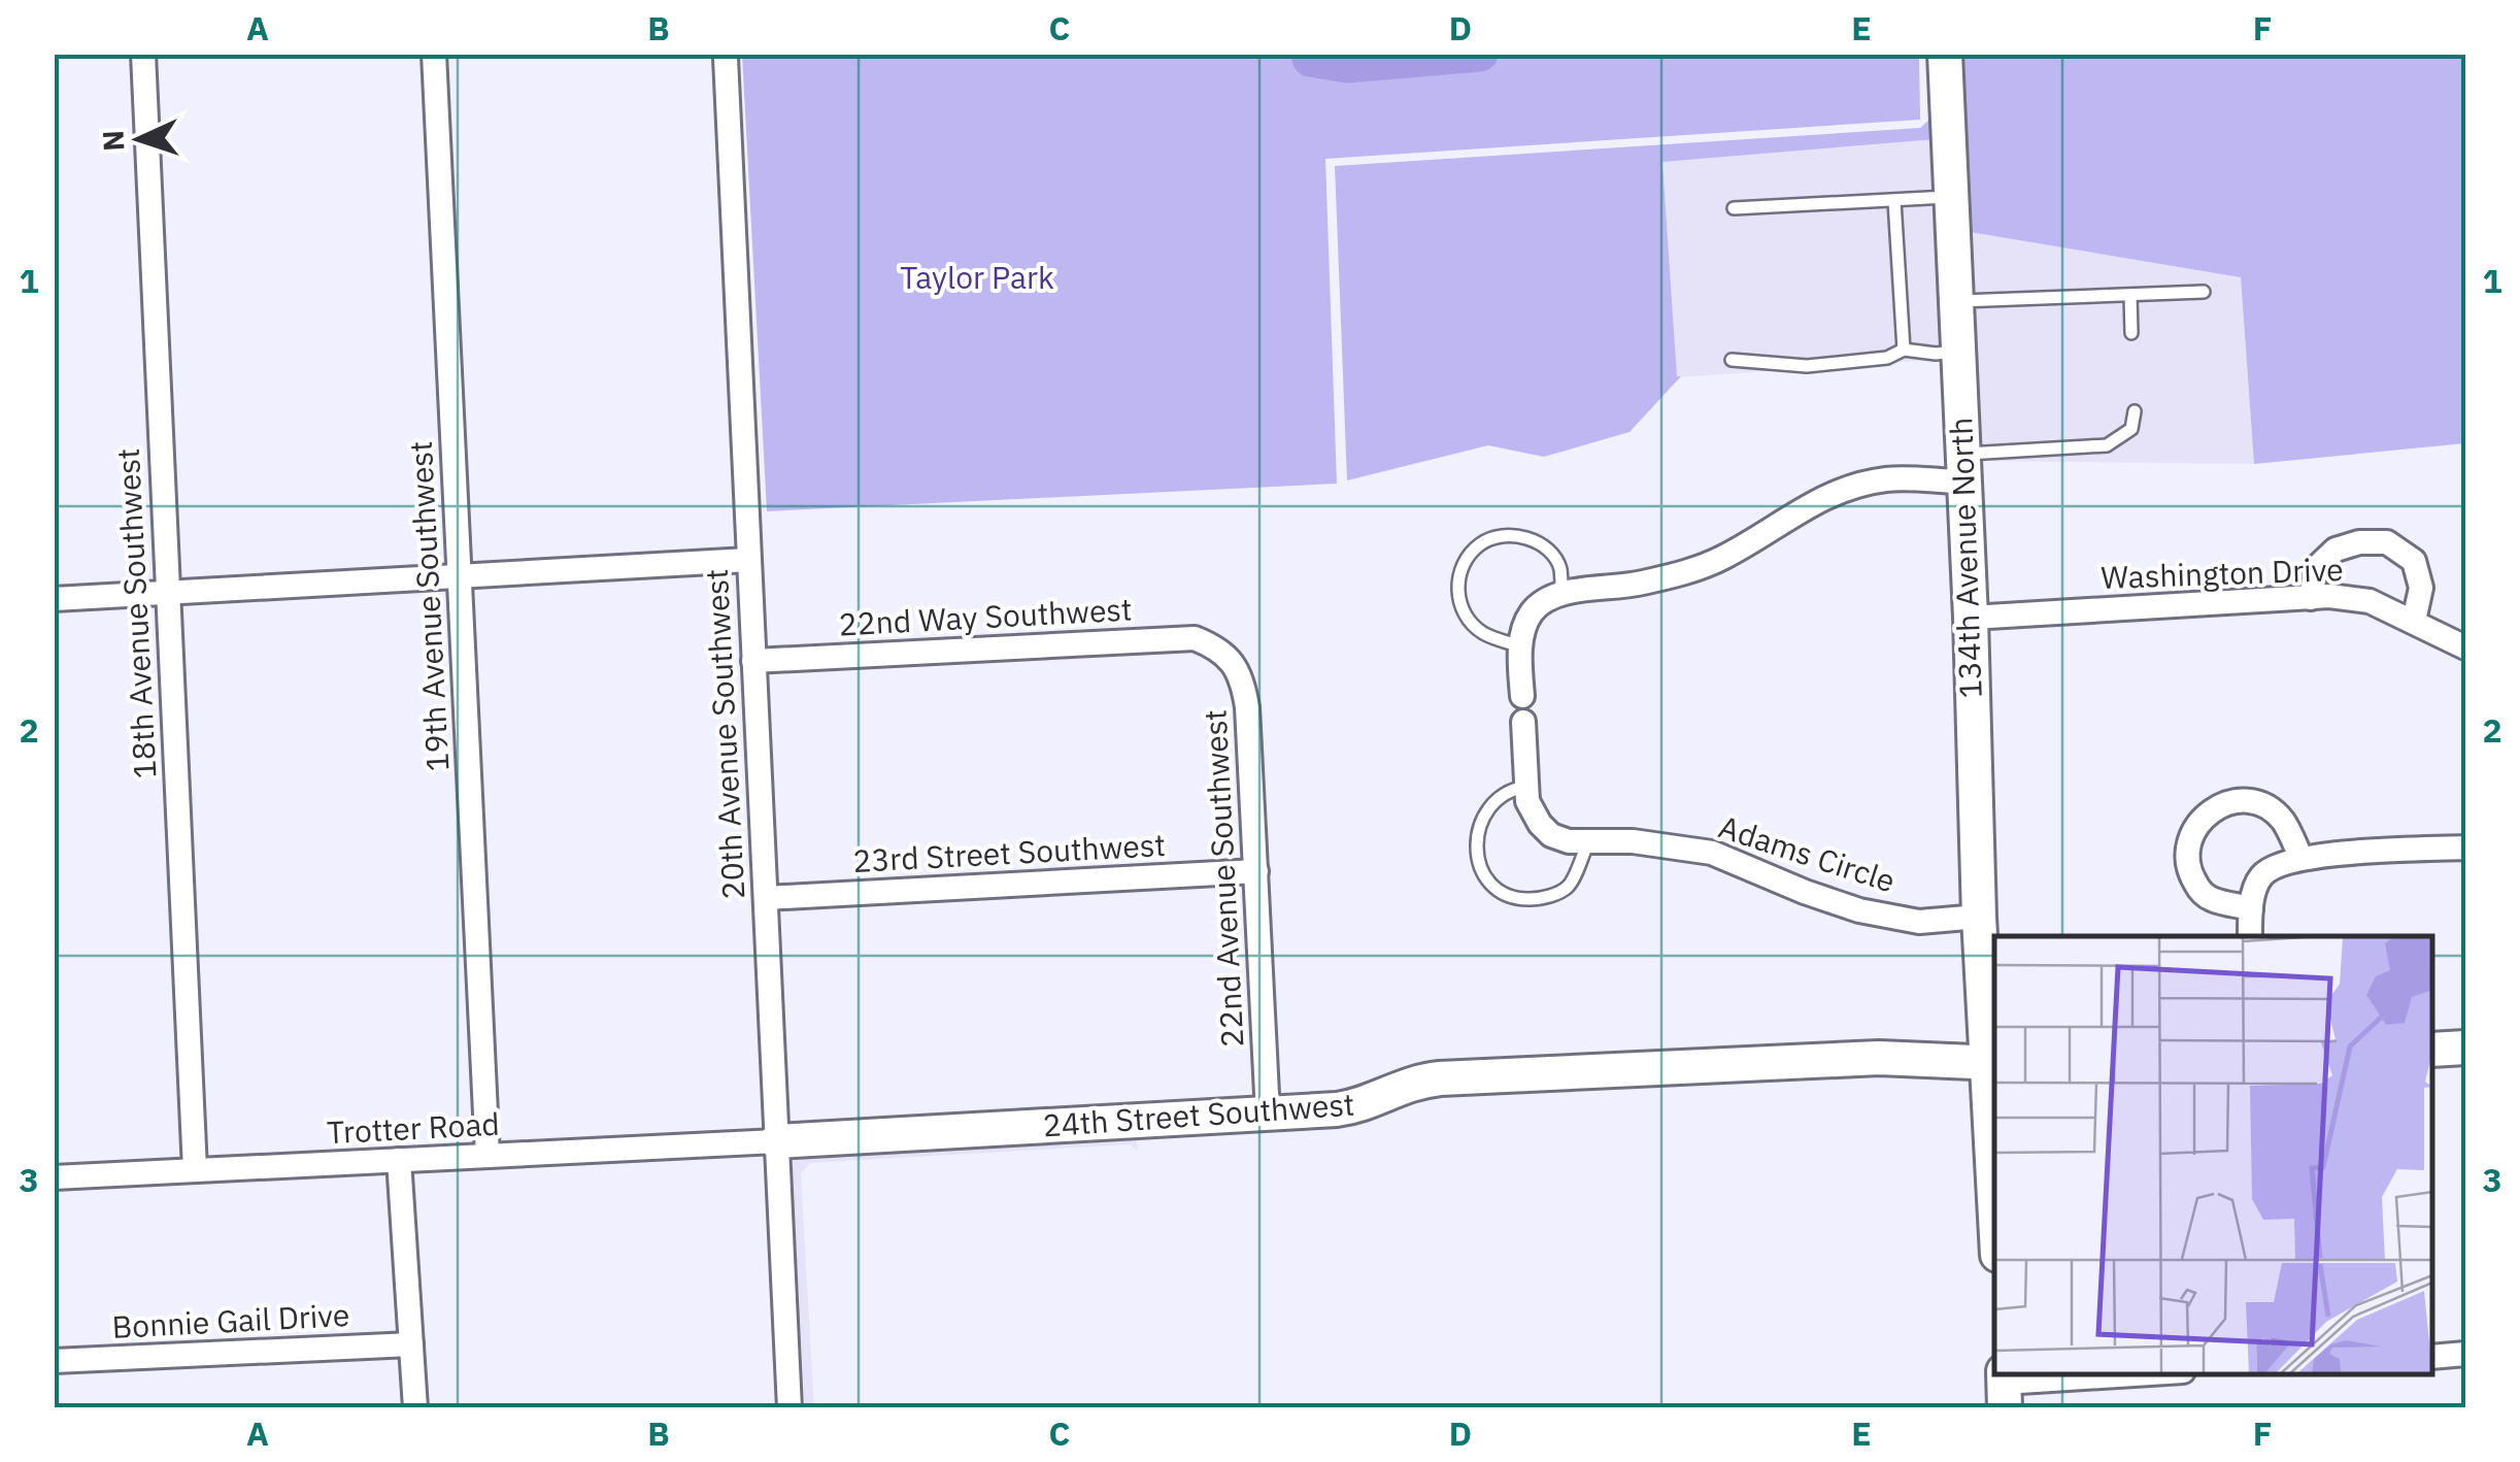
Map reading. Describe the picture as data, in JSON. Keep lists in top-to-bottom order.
{
  "streets": {
    "street": [
      "134th Avenue North",
      "Washington Drive",
      "19th Avenue Southwest",
      "18th Avenue Southwest",
      "22nd Way Southwest",
      "20th Avenue Southwest",
      "23rd Street Southwest",
      "Adams Circle",
      "22nd Avenue Southwest",
      "24th Street Southwest",
      "Trotter Road",
      "Bonnie Gail Drive"
    ]
  },
  "crossings": [
    ["134th Avenue North", "Washington Drive"],
    ["134th Avenue North", "Adams Circle"],
    ["134th Avenue North", "24th Street Southwest"],
    ["19th Avenue Southwest", "Trotter Road"],
    ["18th Avenue Southwest", "Trotter Road"],
    ["22nd Way Southwest", "20th Avenue Southwest"],
    ["22nd Way Southwest", "22nd Avenue Southwest"],
    ["20th Avenue Southwest", "23rd Street Southwest"],
    ["20th Avenue Southwest", "24th Street Southwest"],
    ["20th Avenue Southwest", "Trotter Road"],
    ["23rd Street Southwest", "22nd Avenue Southwest"],
    ["22nd Avenue Southwest", "24th Street Southwest"],
    ["24th Street Southwest", "Trotter Road"]
  ],
  "parks": ["Taylor Park"],
  "north": "left",
  "grid": {
    "columns": [
      "A",
      "B",
      "C",
      "D",
      "E",
      "F"
    ],
    "rows": ["1", "2", "3"]
  }
}
